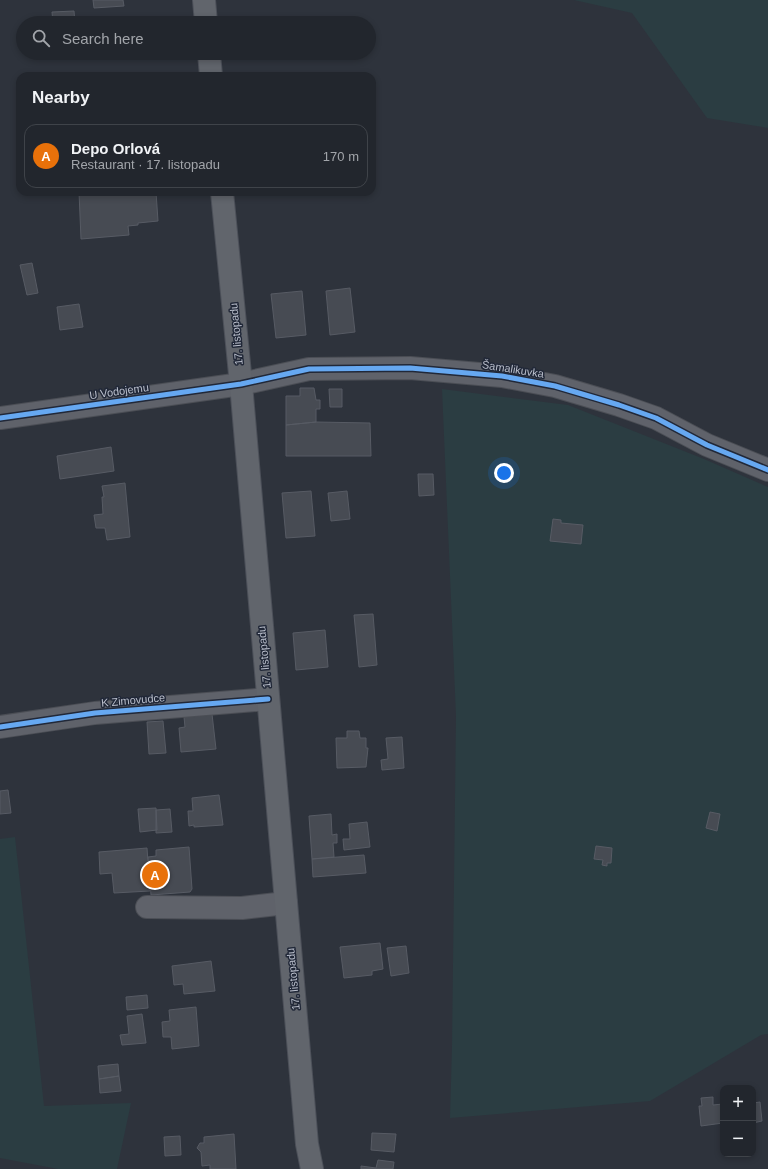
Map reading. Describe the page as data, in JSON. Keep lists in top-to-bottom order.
{
  "streets": {
    "main road": ["17. listopadu"],
    "street": ["Šamalikuvka", "U Vodojemu", "K Zimovudce"]
  },
  "crossings": [
    ["17. listopadu", "Šamalikuvka"],
    ["17. listopadu", "U Vodojemu"],
    ["17. listopadu", "K Zimovudce"],
    ["Šamalikuvka", "U Vodojemu"]
  ],
  "page": {
    "search": "Search here",
    "heading": "Nearby",
    "list": [
      {
        "mark": "A",
        "name": "Depo Orlová",
        "note": "Restaurant · 17. listopadu",
        "value": "170 m"
      }
    ],
    "pins": "A",
    "map_buttons": ["+", "−"]
  }
}
